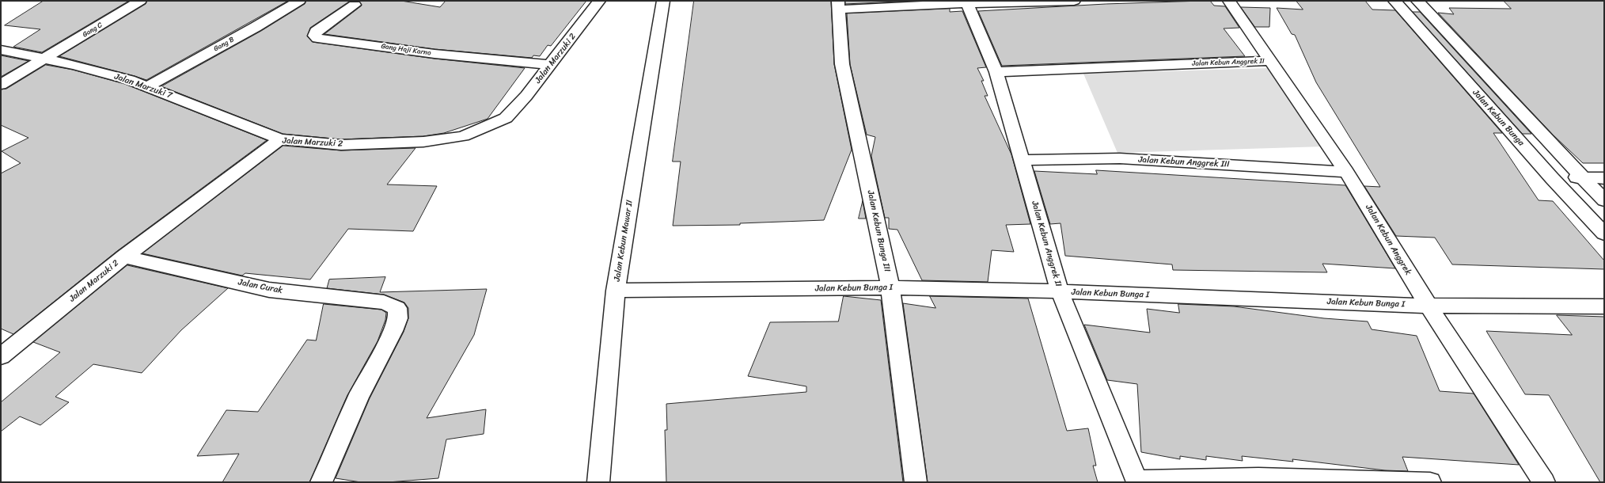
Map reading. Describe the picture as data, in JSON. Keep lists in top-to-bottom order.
{
  "streets": {
    "street": [
      "Gang C",
      "Gang B",
      "Gang Haji Karno",
      "Jalan Marzuki 2",
      "Jalan Kebun Anggrek II",
      "Jalan Marzuki 7",
      "Jalan Kebun Bunga",
      "Jalan Kebun Anggrek III",
      "Jalan Kebun Bunga III",
      "Jalan Kebun Anggrek",
      "Jalan Kebun Mawar II",
      "Jalan Curak",
      "Jalan Kebun Bunga I"
    ]
  },
  "crossings": [
    ["Gang C", "Jalan Marzuki 7"],
    ["Gang B", "Jalan Marzuki 7"],
    ["Gang Haji Karno", "Jalan Marzuki 2"],
    ["Jalan Marzuki 2", "Jalan Marzuki 7"],
    ["Jalan Marzuki 2", "Jalan Curak"],
    ["Jalan Kebun Anggrek II", "Jalan Kebun Anggrek III"],
    ["Jalan Kebun Anggrek II", "Jalan Kebun Anggrek"],
    ["Jalan Kebun Anggrek II", "Jalan Kebun Bunga I"],
    ["Jalan Kebun Anggrek III", "Jalan Kebun Anggrek"],
    ["Jalan Kebun Bunga III", "Jalan Kebun Bunga I"],
    ["Jalan Kebun Anggrek", "Jalan Kebun Bunga I"],
    ["Jalan Kebun Mawar II", "Jalan Kebun Bunga I"]
  ]
}
